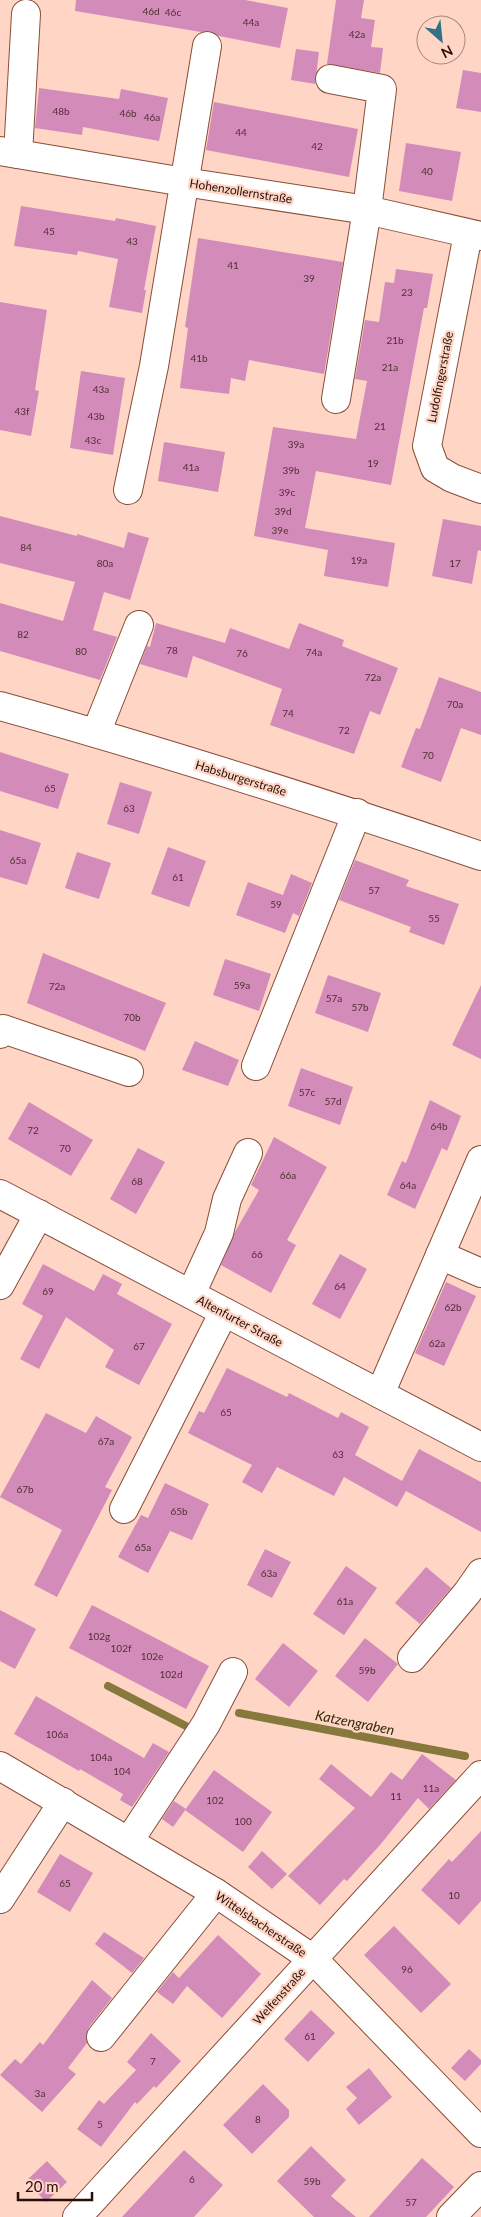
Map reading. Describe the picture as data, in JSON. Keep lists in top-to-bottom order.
{
  "streets": {
    "street": [
      "Hohenzollernstraße",
      "Ludolfingerstraße",
      "Habsburgerstraße",
      "Altenfurter Straße",
      "Wittelsbacherstraße",
      "Welfenstraße"
    ]
  },
  "crossings": [
    ["Hohenzollernstraße", "Ludolfingerstraße"],
    ["Wittelsbacherstraße", "Welfenstraße"]
  ],
  "water": ["Katzengraben"],
  "house_numbers": [
    "46d",
    "46c",
    "44a",
    "42a",
    "48b",
    "46b",
    "46a",
    "44",
    "42",
    "40",
    "45",
    "43",
    "41",
    "39",
    "23",
    "21b",
    "41b",
    "21a",
    "43a",
    "43f",
    "43b",
    "21",
    "43c",
    "39a",
    "19",
    "41a",
    "39b",
    "39c",
    "39d",
    "39e",
    "84",
    "19a",
    "80a",
    "17",
    "82",
    "78",
    "80",
    "74a",
    "76",
    "72a",
    "70a",
    "74",
    "72",
    "70",
    "65",
    "63",
    "65a",
    "61",
    "57",
    "59",
    "55",
    "59a",
    "72a",
    "57a",
    "57b",
    "70b",
    "57c",
    "57d",
    "64b",
    "72",
    "70",
    "66a",
    "68",
    "64a",
    "66",
    "64",
    "69",
    "62b",
    "62a",
    "67",
    "65",
    "67a",
    "63",
    "67b",
    "65b",
    "65a",
    "63a",
    "61a",
    "102g",
    "102f",
    "102e",
    "59b",
    "102d",
    "106a",
    "104a",
    "104",
    "11a",
    "11",
    "102",
    "100",
    "65",
    "10",
    "96",
    "61",
    "7",
    "3a",
    "8",
    "5",
    "6",
    "59b",
    "57"
  ],
  "scale_bar": "20 m",
  "north": "bottom right"
}
